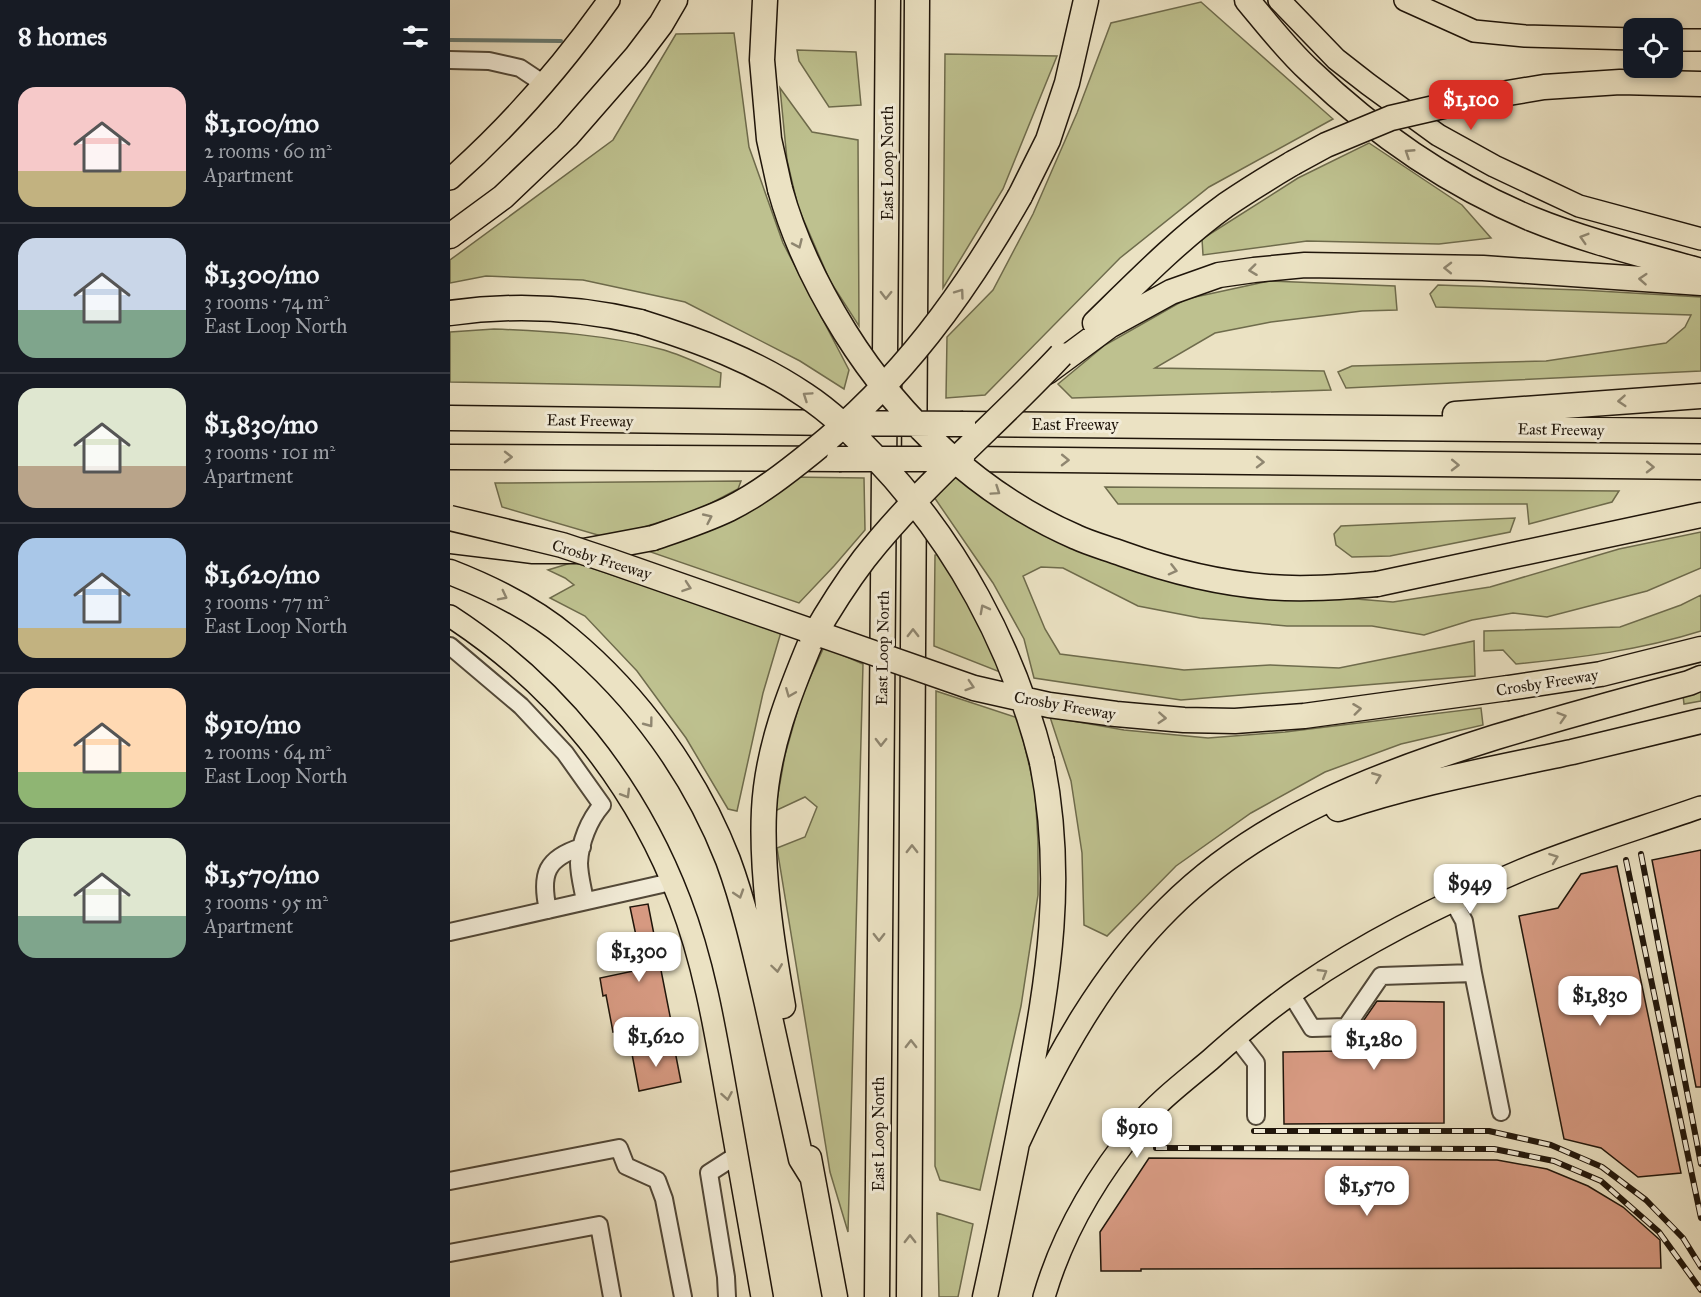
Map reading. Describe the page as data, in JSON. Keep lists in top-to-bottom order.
{
  "streets": {
    "highway": ["East Loop North", "East Freeway", "Crosby Freeway"]
  },
  "page": {
    "heading": "8 homes",
    "list": [
      {
        "name": "$1,100/mo",
        "note": "2 rooms · 60 m² · Apartment"
      },
      {
        "name": "$1,300/mo",
        "note": "3 rooms · 74 m² · East Loop North"
      },
      {
        "name": "$1,830/mo",
        "note": "3 rooms · 101 m² · Apartment"
      },
      {
        "name": "$1,620/mo",
        "note": "3 rooms · 77 m² · East Loop North"
      },
      {
        "name": "$910/mo",
        "note": "2 rooms · 64 m² · East Loop North"
      },
      {
        "name": "$1,570/mo",
        "note": "3 rooms · 95 m² · Apartment"
      }
    ],
    "price": [
      "$1,100",
      "$949",
      "$1,300",
      "$1,830",
      "$1,620",
      "$1,280",
      "$910",
      "$1,570"
    ]
  }
}
